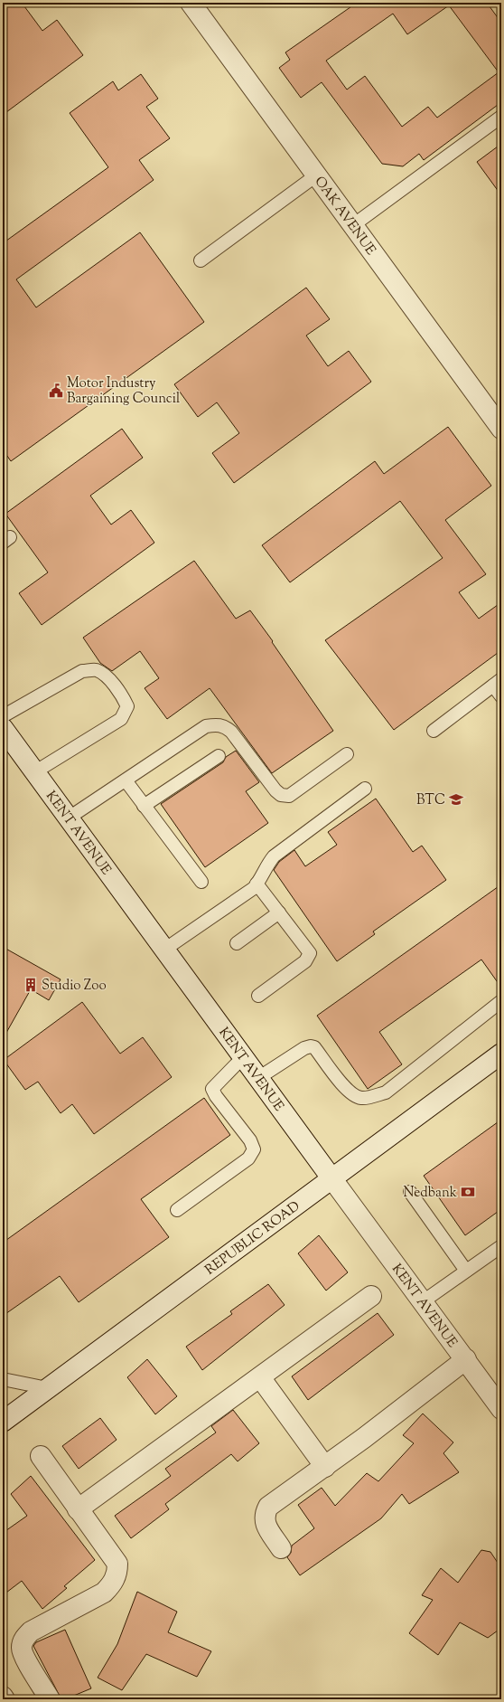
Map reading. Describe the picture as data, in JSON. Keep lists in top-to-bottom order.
{
  "streets": {
    "street": ["OAK AVENUE", "KENT AVENUE", "REPUBLIC ROAD"]
  },
  "crossings": [
    ["KENT AVENUE", "REPUBLIC ROAD"]
  ],
  "places": {
    "public building": ["Motor Industry Bargaining Council"],
    "school or university": ["BTC"],
    "building": ["Studio Zoo"],
    "bank": ["Nedbank"]
  }
}
